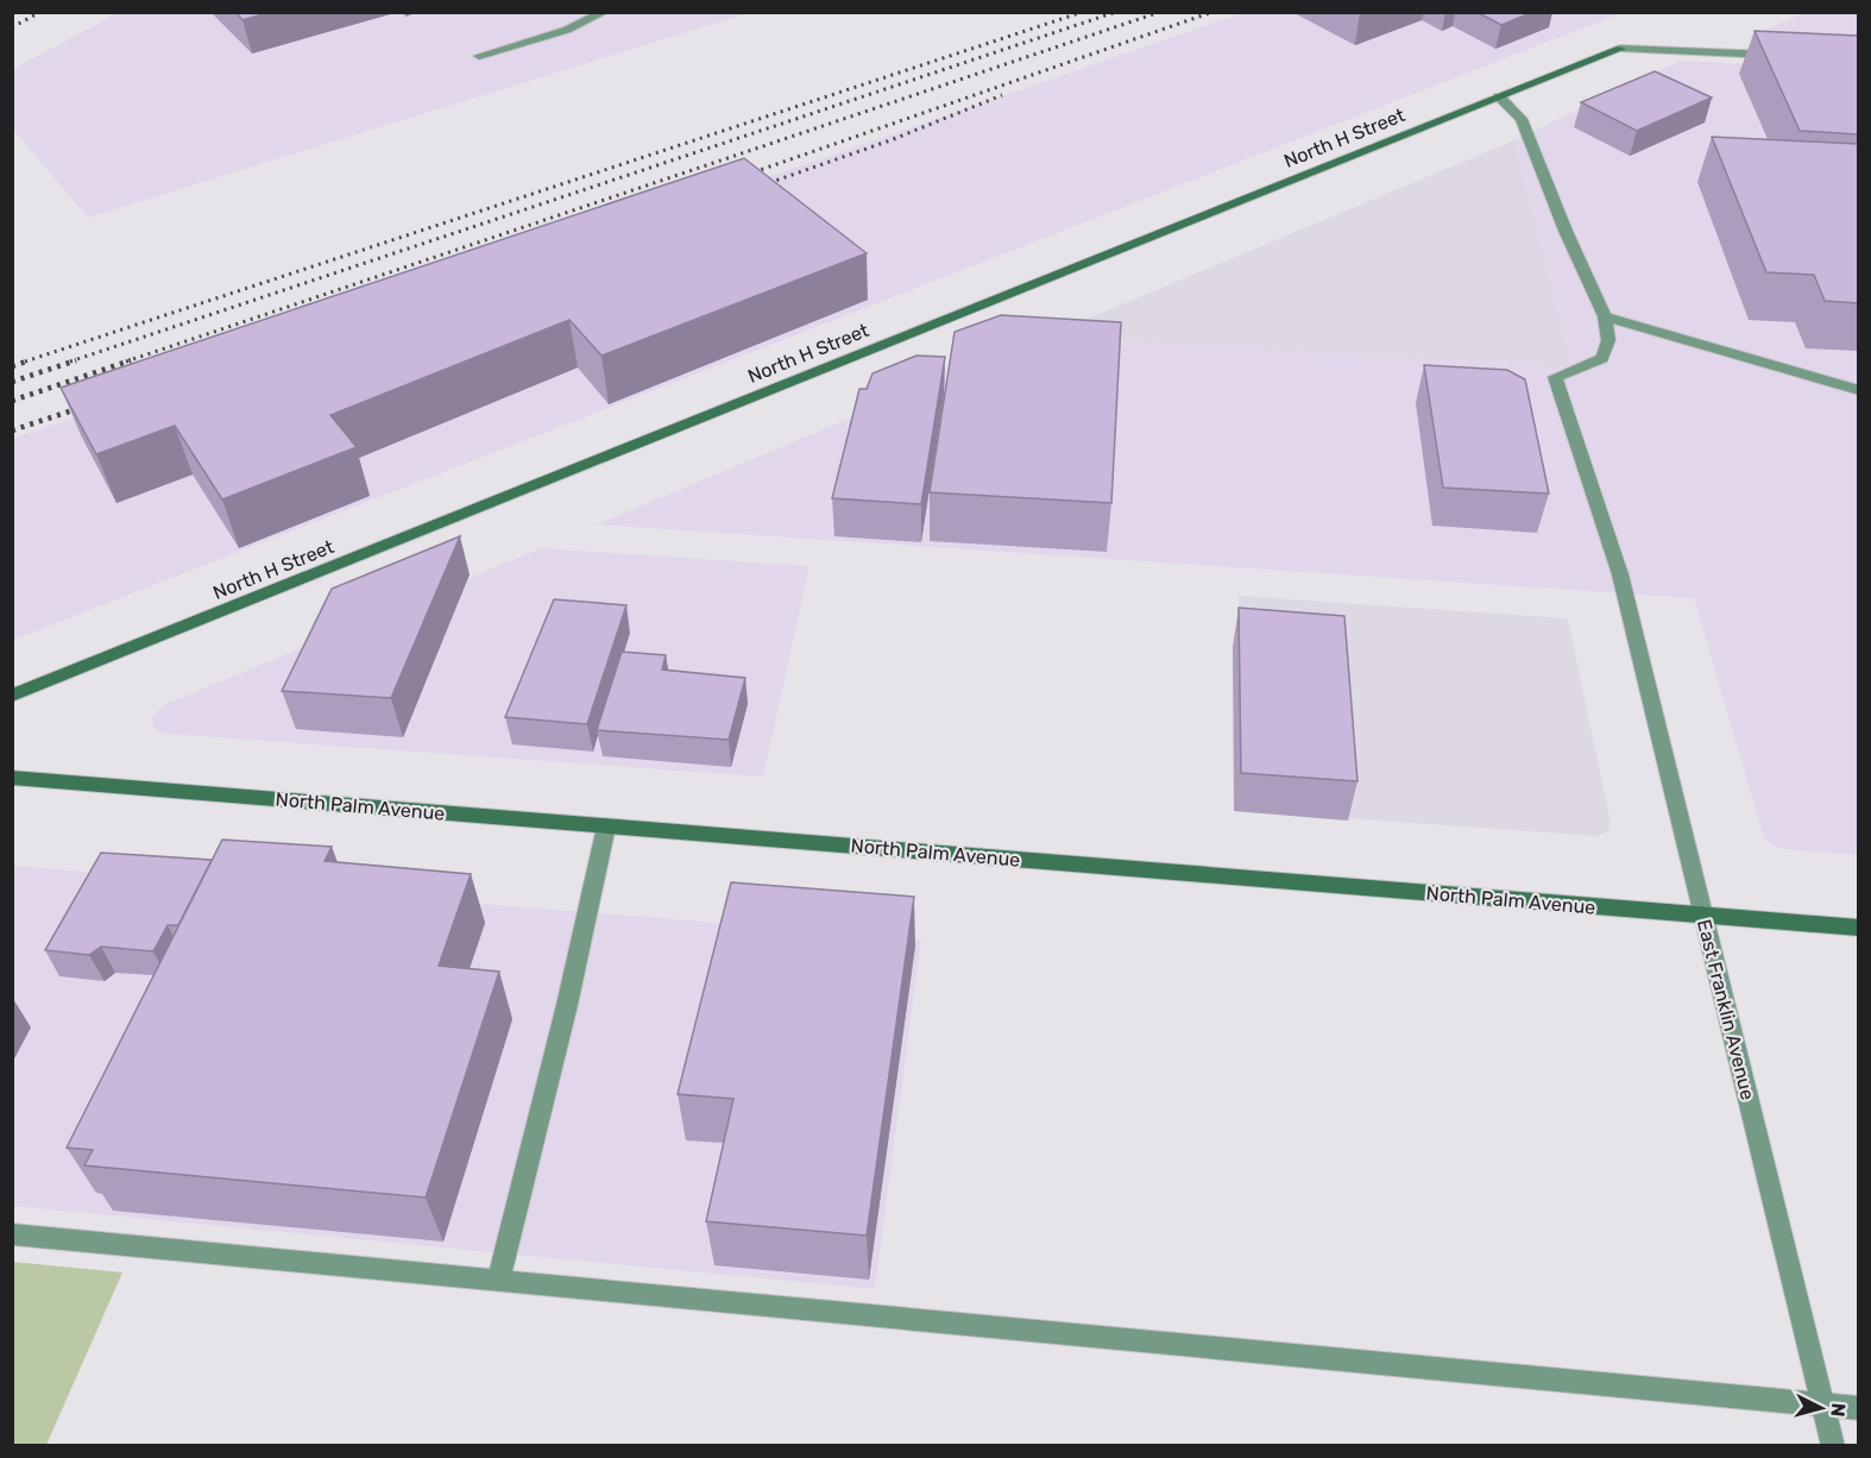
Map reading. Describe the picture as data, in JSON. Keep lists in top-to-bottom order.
{
  "streets": {
    "main road": ["North H Street", "North Palm Avenue"],
    "street": ["East Franklin Avenue"]
  },
  "crossings": [
    ["North Palm Avenue", "East Franklin Avenue"]
  ],
  "north": "right"
}
